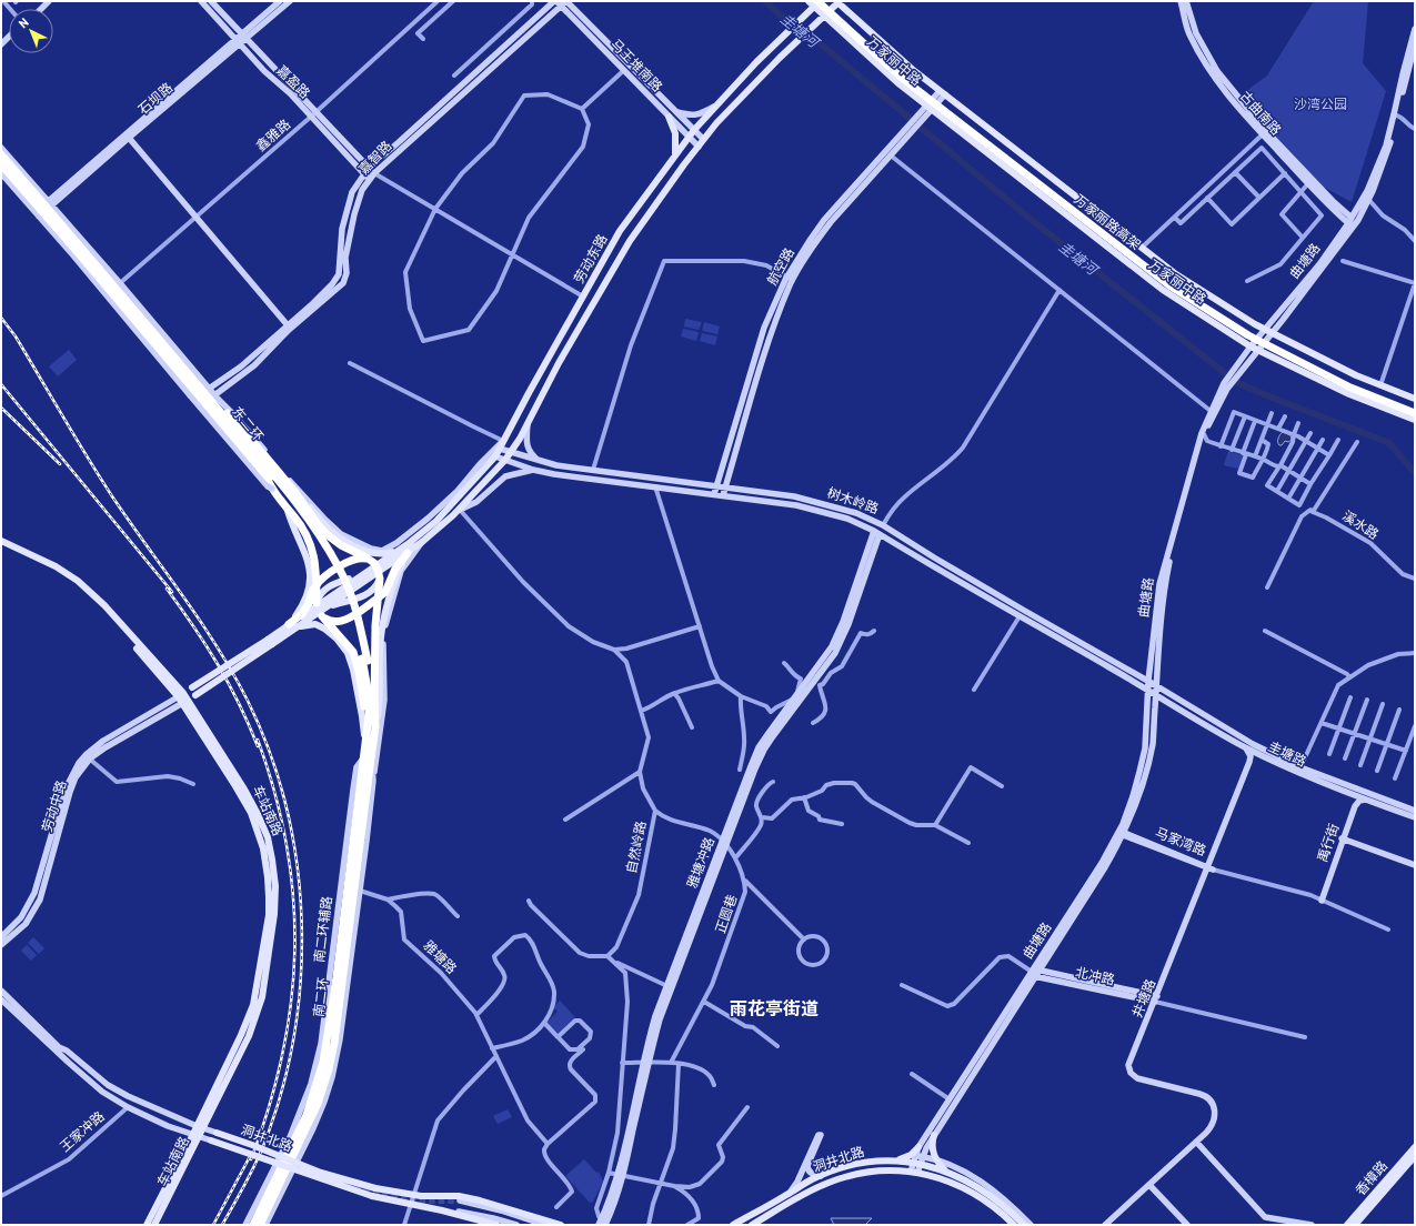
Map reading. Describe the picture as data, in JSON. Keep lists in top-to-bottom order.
{
  "streets": {
    "highway": ["万家丽路高架", "东二环", "南二环"],
    "main road": [
      "万家丽中路",
      "劳动东路",
      "劳动中路",
      "车站南路",
      "洞井北路",
      "香樟路"
    ],
    "street": [
      "马王堆南路",
      "嘉盈路",
      "石坝路",
      "古曲南路",
      "鑫雅路",
      "嘉智路",
      "曲塘路",
      "航空路",
      "树木岭路",
      "溪水路",
      "圭塘路",
      "马家湾路",
      "禹行街",
      "自然岭路",
      "雅塘冲路",
      "正圆巷",
      "南二环辅路",
      "雅塘路",
      "北冲路",
      "井塘路",
      "王家冲路"
    ]
  },
  "crossings": [
    ["万家丽中路", "万家丽路高架"],
    ["万家丽中路", "劳动东路"],
    ["万家丽中路", "曲塘路"],
    ["万家丽中路", "航空路"],
    ["马王堆南路", "嘉智路"],
    ["马王堆南路", "劳动东路"],
    ["嘉盈路", "石坝路"],
    ["嘉盈路", "鑫雅路"],
    ["嘉盈路", "嘉智路"],
    ["古曲南路", "曲塘路"],
    ["嘉智路", "东二环"],
    ["万家丽路高架", "劳动东路"],
    ["劳动东路", "树木岭路"],
    ["曲塘路", "树木岭路"],
    ["曲塘路", "圭塘路"],
    ["曲塘路", "马家湾路"],
    ["曲塘路", "北冲路"],
    ["曲塘路", "洞井北路"],
    ["航空路", "树木岭路"],
    ["东二环", "南二环辅路"],
    ["东二环", "南二环"],
    ["树木岭路", "圭塘路"],
    ["树木岭路", "雅塘冲路"],
    ["圭塘路", "禹行街"],
    ["圭塘路", "井塘路"],
    ["劳动中路", "车站南路"],
    ["车站南路", "洞井北路"],
    ["马家湾路", "井塘路"],
    ["自然岭路", "正圆巷"],
    ["雅塘冲路", "正圆巷"],
    ["南二环辅路", "南二环"],
    ["北冲路", "井塘路"],
    ["王家冲路", "洞井北路"]
  ],
  "districts": ["雨花亭街道"],
  "water": ["圭塘河"],
  "parks": ["沙湾公园"],
  "north": "top left"
}
